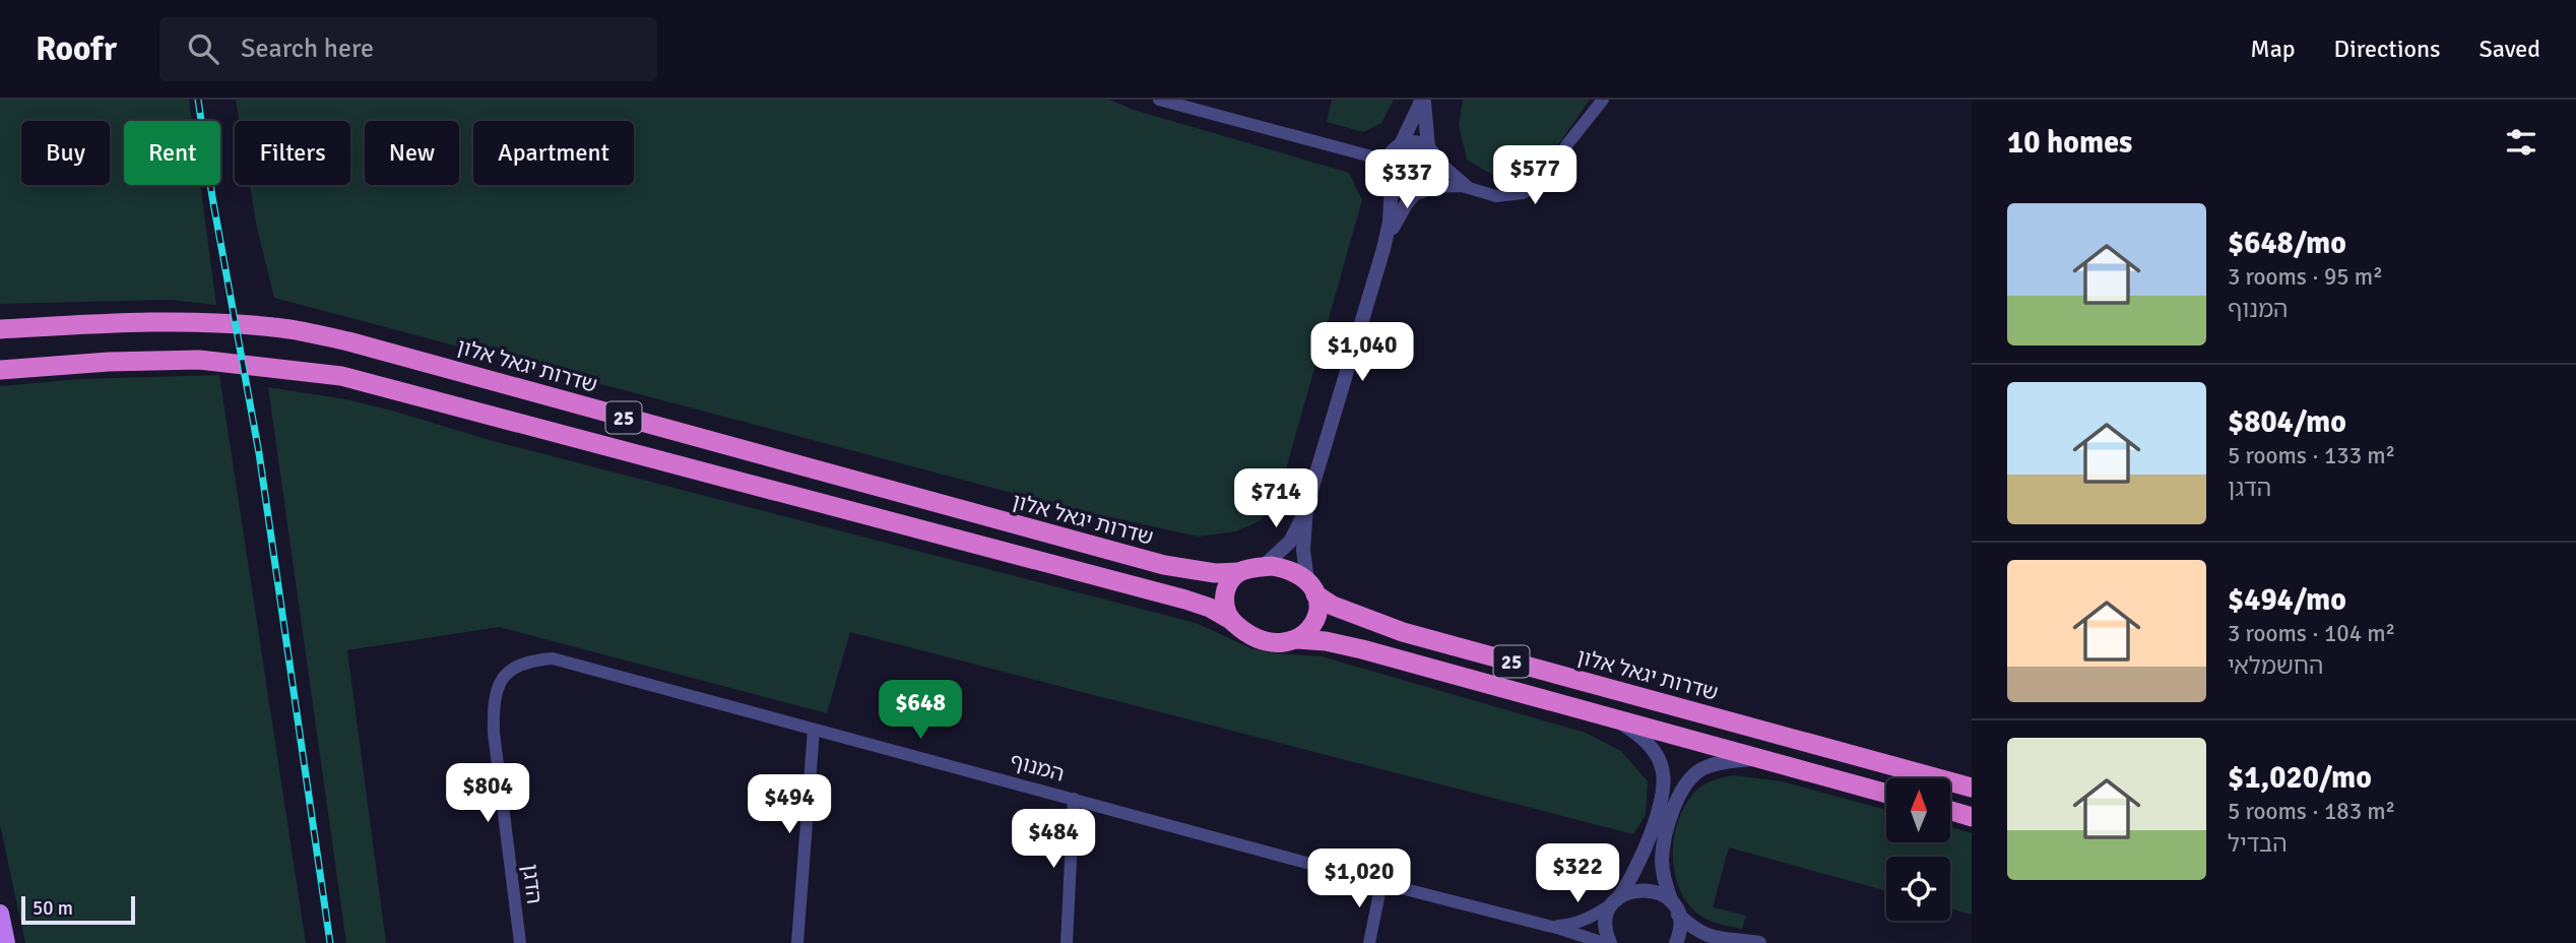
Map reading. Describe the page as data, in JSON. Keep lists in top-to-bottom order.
{
  "streets": {
    "highway": ["שדרות יגאל אלון", "25"],
    "street": ["המנוף", "הדגן"]
  },
  "crossings": [
    ["שדרות יגאל אלון", "25"],
    ["המנוף", "הדגן"]
  ],
  "scale_bar": "50 m",
  "north": "top",
  "page": {
    "header": "Roofr",
    "search": "Search here",
    "nav": ["Map", "Directions", "Saved"],
    "heading": "10 homes",
    "chip": [
      "Buy",
      "Rent",
      "Filters",
      "New",
      "Apartment"
    ],
    "price": [
      "$577",
      "$337",
      "$1,040",
      "$714",
      "$648",
      "$804",
      "$494",
      "$484",
      "$322",
      "$1,020"
    ],
    "list": [
      {
        "name": "$648/mo",
        "note": "3 rooms · 95 m² · המנוף"
      },
      {
        "name": "$804/mo",
        "note": "5 rooms · 133 m² · הדגן"
      },
      {
        "name": "$494/mo",
        "note": "3 rooms · 104 m² · החשמלאי"
      },
      {
        "name": "$1,020/mo",
        "note": "5 rooms · 183 m² · הבדיל"
      }
    ],
    "scale": "50 m"
  }
}
